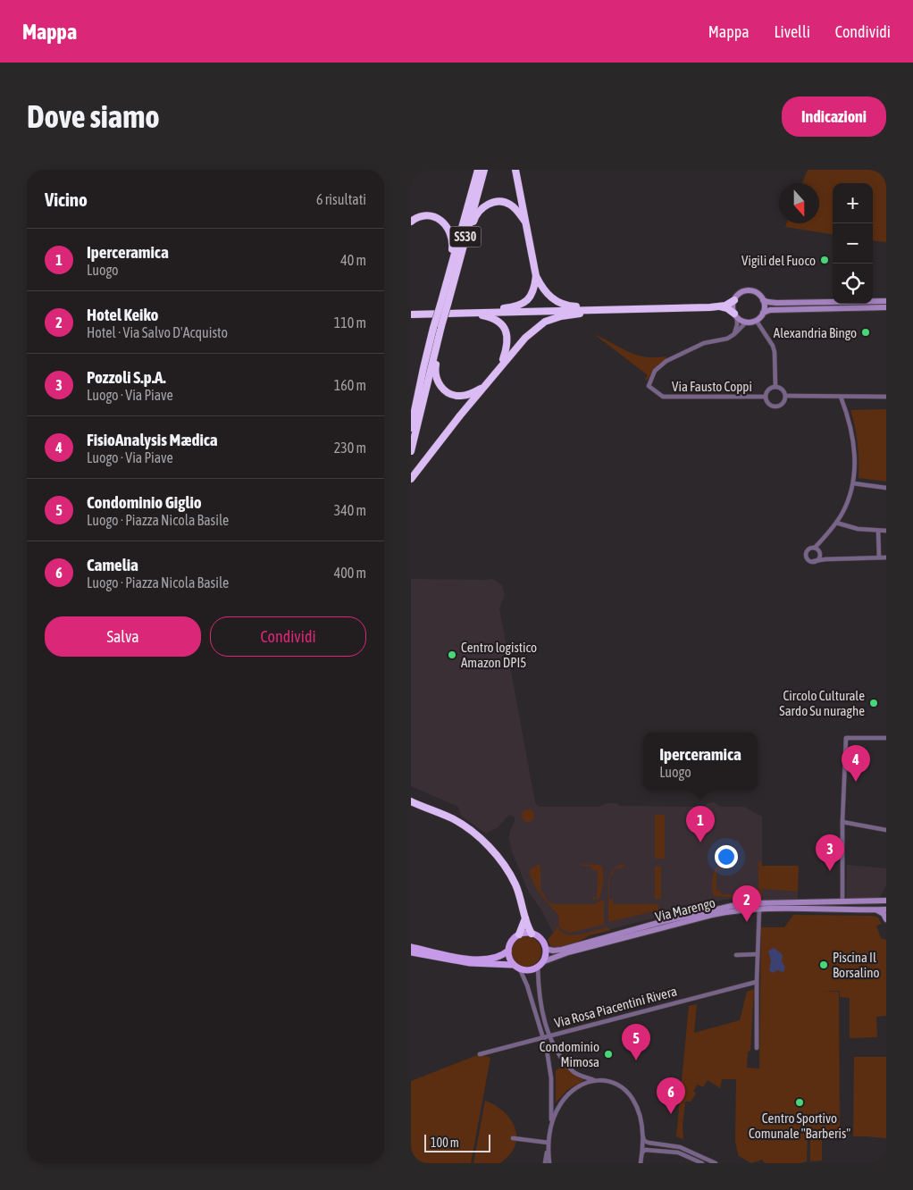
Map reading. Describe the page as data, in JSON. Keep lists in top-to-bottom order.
{
  "streets": {
    "highway": ["SS30"],
    "main road": ["Via Marengo"],
    "street": ["Via Fausto Coppi", "Via Rosa Piacentini Rivera"]
  },
  "places": [
    "Vigili del Fuoco",
    "Alexandria Bingo",
    "Centro logistico Amazon DPI5",
    "Circolo Culturale Sardo Su nuraghe",
    "Piscina Il Borsalino",
    "Condominio Mimosa",
    "Centro Sportivo Comunale \"Barberis\""
  ],
  "scale_bar": "100 m",
  "north": "bottom",
  "page": {
    "header": "Mappa",
    "nav": ["Mappa", "Livelli", "Condividi"],
    "buttons": [
      "Indicazioni",
      ["Salva", "Condividi"]
    ],
    "title": "Dove siamo",
    "heading": ["Vicino", "6 risultati"],
    "map_buttons": ["+", "−"],
    "list": [
      {
        "mark": "1",
        "name": "Iperceramica",
        "note": "Luogo",
        "value": "40 m"
      },
      {
        "mark": "2",
        "name": "Hotel Keiko",
        "note": "Hotel · Via Salvo D'Acquisto",
        "value": "110 m"
      },
      {
        "mark": "3",
        "name": "Pozzoli S.p.A.",
        "note": "Luogo · Via Piave",
        "value": "160 m"
      },
      {
        "mark": "4",
        "name": "FisioAnalysis Mædica",
        "note": "Luogo · Via Piave",
        "value": "230 m"
      },
      {
        "mark": "5",
        "name": "Condominio Giglio",
        "note": "Luogo · Piazza Nicola Basile",
        "value": "340 m"
      },
      {
        "mark": "6",
        "name": "Camelia",
        "note": "Luogo · Piazza Nicola Basile",
        "value": "400 m"
      }
    ],
    "popup": ["Iperceramica", "Luogo"],
    "pins": [
      "4",
      "1",
      "3",
      "2",
      "5",
      "6"
    ],
    "scale": "100 m"
  }
}
